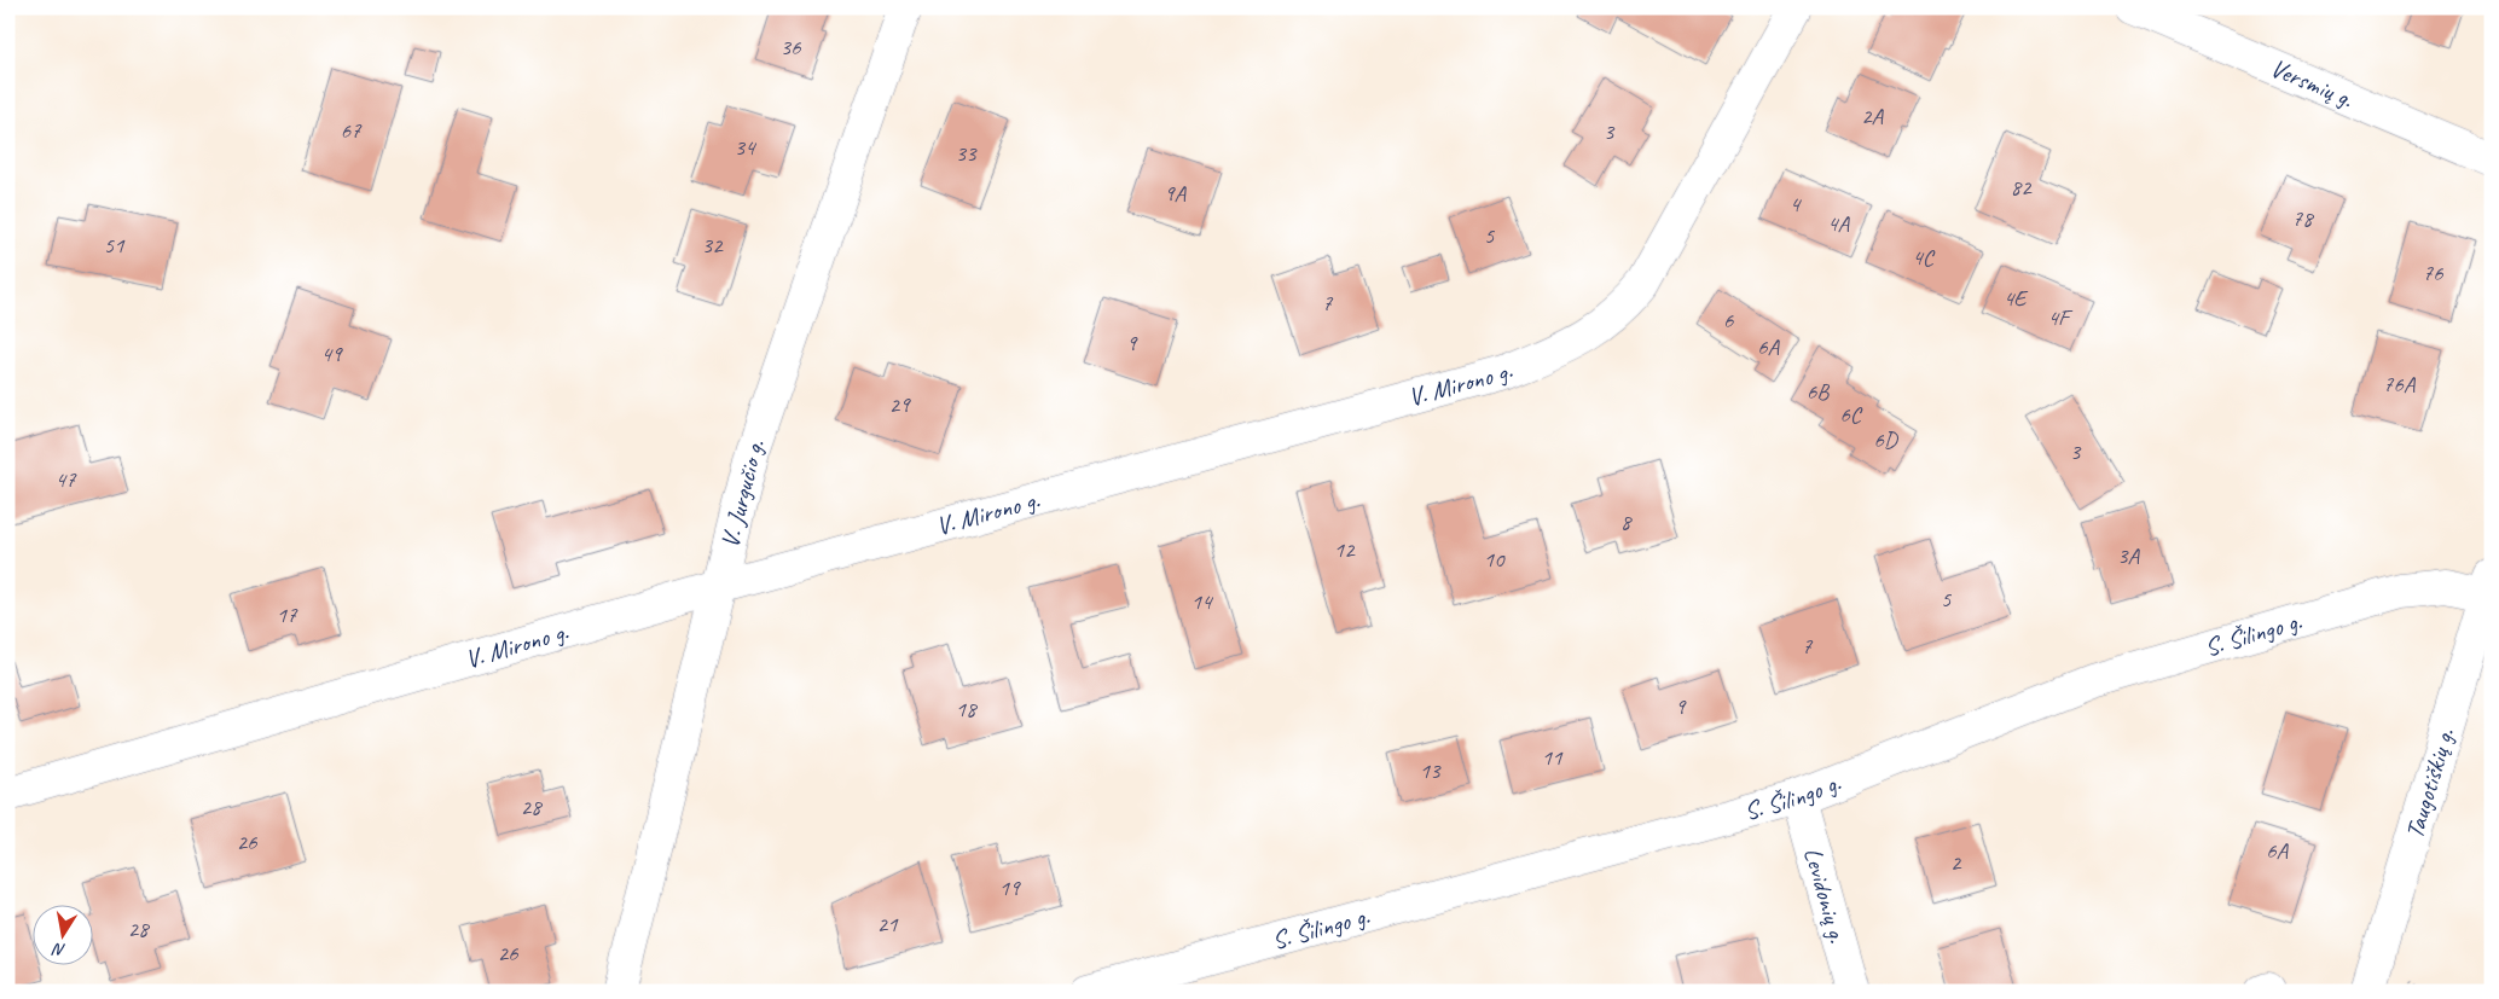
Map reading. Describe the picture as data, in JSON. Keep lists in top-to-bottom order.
{
  "streets": {
    "street": [
      "Versmių g.",
      "V. Mirono g.",
      "V. Jurgučio g.",
      "S. Šilingo g.",
      "Taugotiškių g.",
      "Levidonių g."
    ]
  },
  "crossings": [
    ["V. Mirono g.", "V. Jurgučio g."],
    ["S. Šilingo g.", "Taugotiškių g."],
    ["S. Šilingo g.", "Levidonių g."]
  ],
  "house_numbers": [
    "36",
    "2A",
    "67",
    "3",
    "34",
    "33",
    "82",
    "9A",
    "4",
    "78",
    "4A",
    "5",
    "51",
    "32",
    "4C",
    "76",
    "4E",
    "7",
    "4F",
    "6",
    "9",
    "6A",
    "49",
    "76A",
    "6B",
    "29",
    "6C",
    "6D",
    "3",
    "47",
    "8",
    "12",
    "3A",
    "10",
    "5",
    "14",
    "17",
    "7",
    "9",
    "18",
    "11",
    "13",
    "28",
    "26",
    "6A",
    "2",
    "19",
    "21",
    "28",
    "26"
  ],
  "north": "bottom"
}
